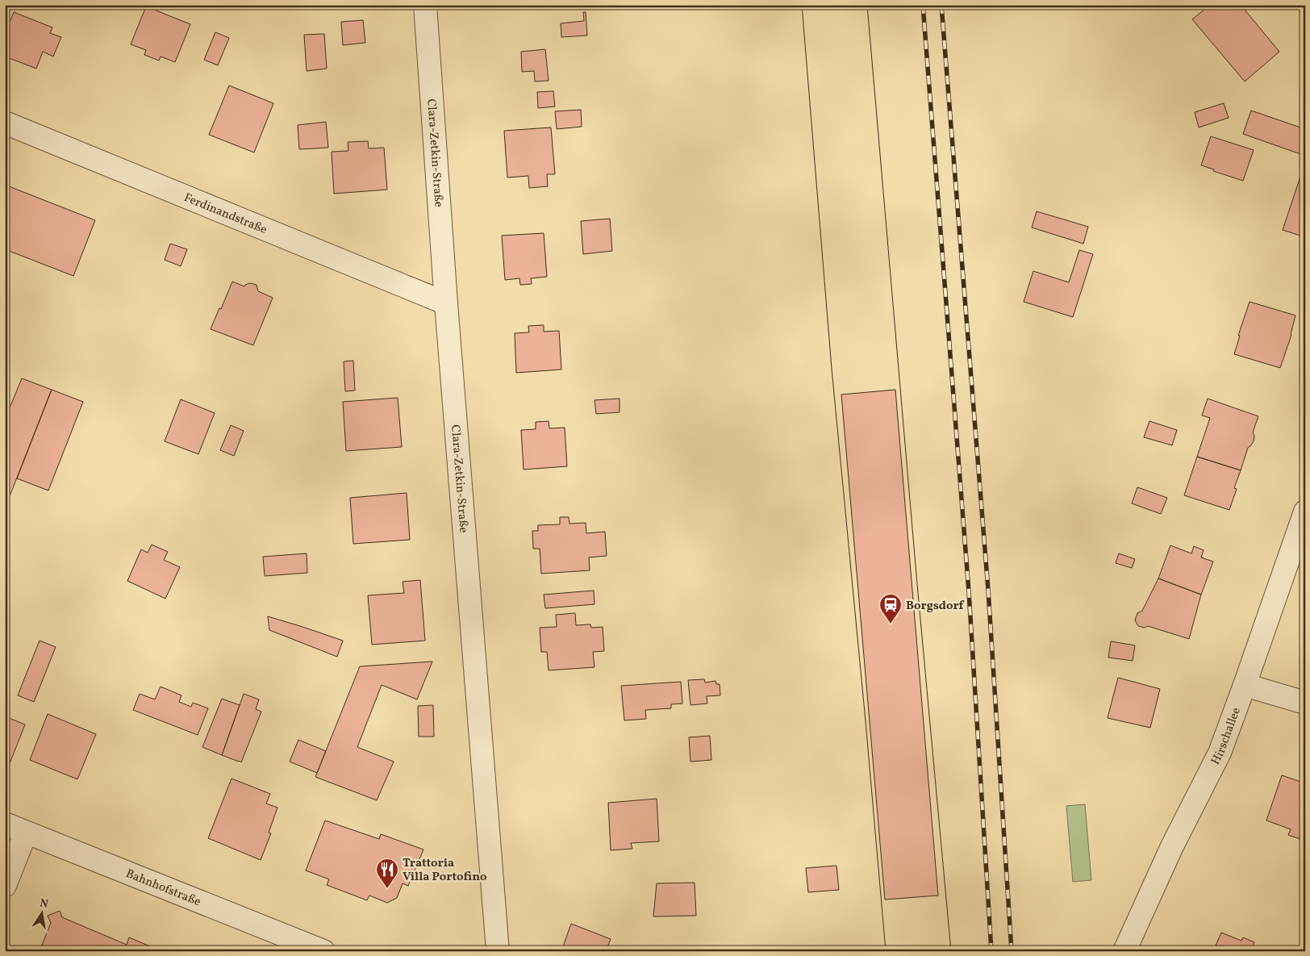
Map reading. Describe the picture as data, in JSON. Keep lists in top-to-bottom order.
{
  "streets": {
    "street": [
      "Clara-Zetkin-Straße",
      "Ferdinandstraße",
      "Hirschallee",
      "Bahnhofstraße"
    ]
  },
  "crossings": [
    ["Clara-Zetkin-Straße", "Ferdinandstraße"]
  ],
  "places": {
    "station": ["Borgsdorf"],
    "restaurant": ["Trattoria Villa Portofino"]
  },
  "north": "top"
}
